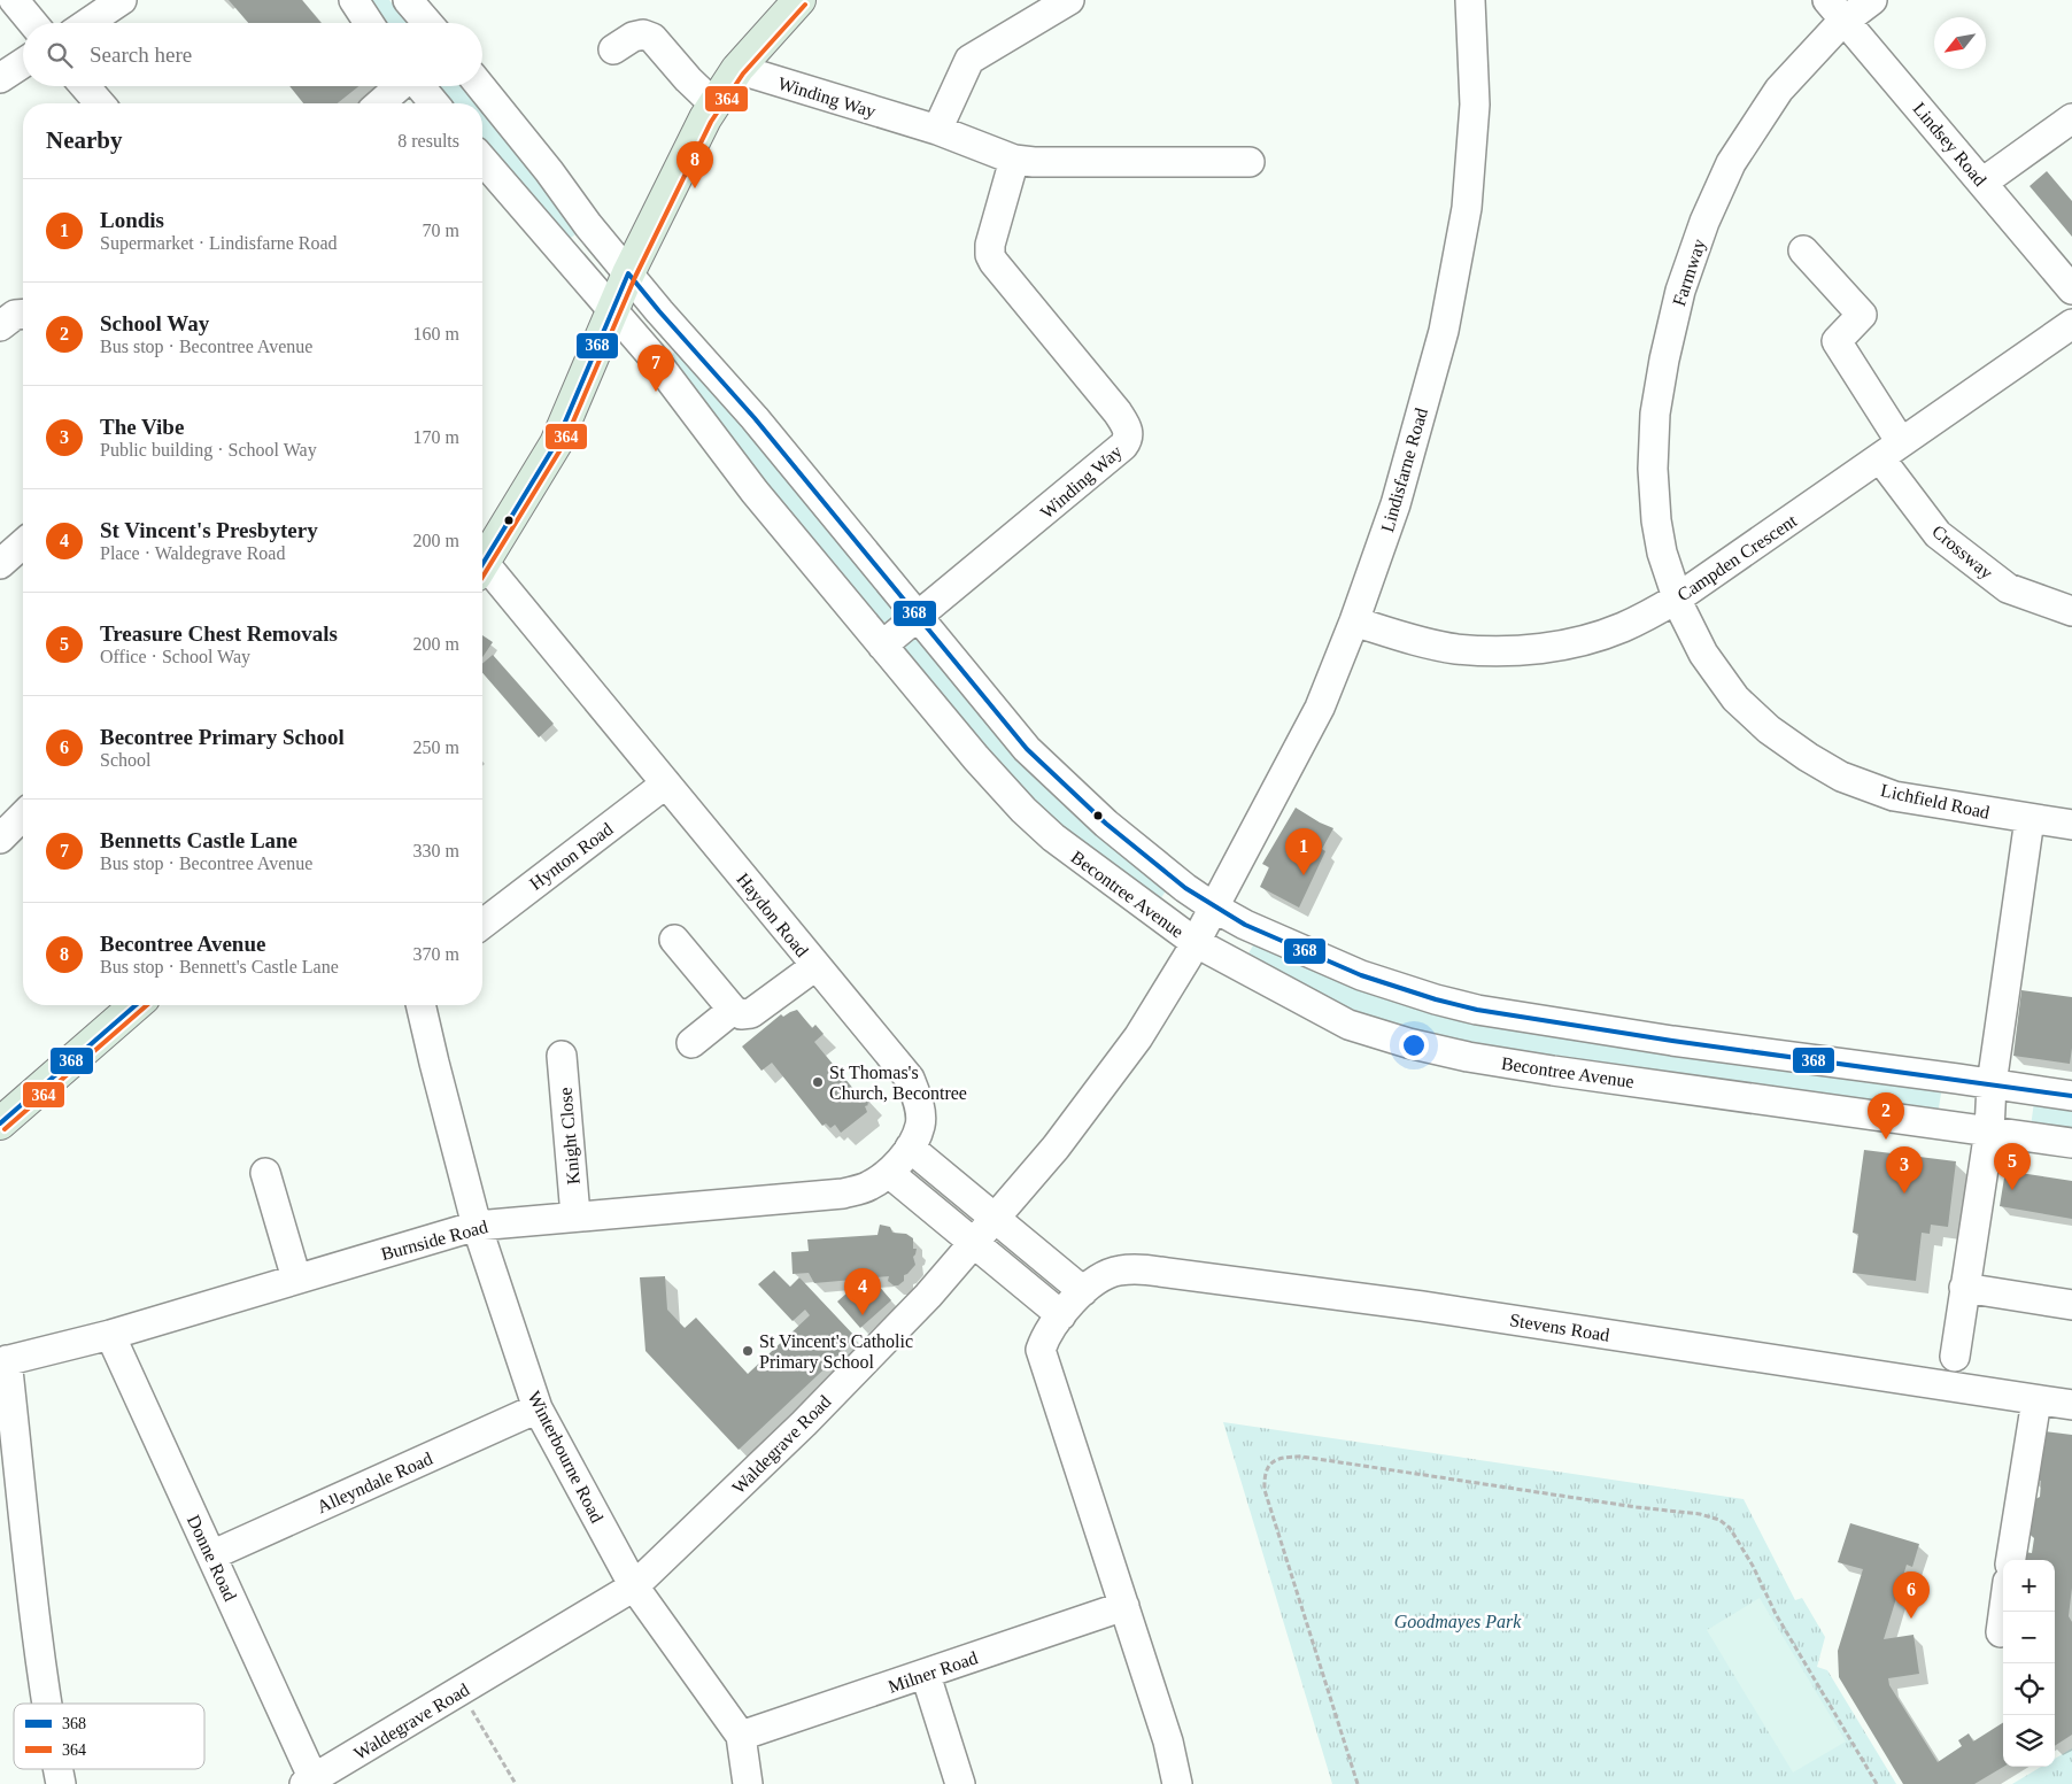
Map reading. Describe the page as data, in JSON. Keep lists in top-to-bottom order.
{
  "streets": {
    "street": [
      "Winding Way",
      "Lindsey Road",
      "Farmway",
      "Lindisfarne Road",
      "Crossway",
      "Campden Crescent",
      "Lichfield Road",
      "Hynton Road",
      "Becontree Avenue",
      "Haydon Road",
      "Knight Close",
      "Burnside Road",
      "Stevens Road",
      "Waldegrave Road",
      "Winterbourne Road",
      "Alleyndale Road",
      "Donne Road",
      "Milner Road"
    ]
  },
  "crossings": [
    ["Winding Way", "Becontree Avenue"],
    ["Lindsey Road", "Farmway"],
    ["Farmway", "Campden Crescent"],
    ["Farmway", "Lichfield Road"],
    ["Lindisfarne Road", "Campden Crescent"],
    ["Lindisfarne Road", "Becontree Avenue"],
    ["Lindisfarne Road", "Waldegrave Road"],
    ["Crossway", "Campden Crescent"],
    ["Campden Crescent", "Lichfield Road"],
    ["Hynton Road", "Haydon Road"],
    ["Becontree Avenue", "Waldegrave Road"],
    ["Haydon Road", "Burnside Road"],
    ["Knight Close", "Burnside Road"],
    ["Burnside Road", "Winterbourne Road"],
    ["Burnside Road", "Donne Road"],
    ["Stevens Road", "Milner Road"],
    ["Waldegrave Road", "Winterbourne Road"],
    ["Waldegrave Road", "Donne Road"],
    ["Winterbourne Road", "Alleyndale Road"],
    ["Winterbourne Road", "Milner Road"],
    ["Alleyndale Road", "Donne Road"]
  ],
  "parks": ["Goodmayes Park"],
  "places": ["St Thomas's Church, Becontree", "St Vincent's Catholic Primary School"],
  "lines": ["transit line 364", "transit line 368"],
  "legend": ["368", "364"],
  "north": "bottom left",
  "page": {
    "search": "Search here",
    "heading": ["Nearby", "8 results"],
    "pins": [
      "8",
      "7",
      "1",
      "2",
      "5",
      "3",
      "4",
      "6"
    ],
    "list": [
      {
        "mark": "1",
        "name": "Londis",
        "note": "Supermarket · Lindisfarne Road",
        "value": "70 m"
      },
      {
        "mark": "2",
        "name": "School Way",
        "note": "Bus stop · Becontree Avenue",
        "value": "160 m"
      },
      {
        "mark": "3",
        "name": "The Vibe",
        "note": "Public building · School Way",
        "value": "170 m"
      },
      {
        "mark": "4",
        "name": "St Vincent's Presbytery",
        "note": "Place · Waldegrave Road",
        "value": "200 m"
      },
      {
        "mark": "5",
        "name": "Treasure Chest Removals",
        "note": "Office · School Way",
        "value": "200 m"
      },
      {
        "mark": "6",
        "name": "Becontree Primary School",
        "note": "School",
        "value": "250 m"
      },
      {
        "mark": "7",
        "name": "Bennetts Castle Lane",
        "note": "Bus stop · Becontree Avenue",
        "value": "330 m"
      },
      {
        "mark": "8",
        "name": "Becontree Avenue",
        "note": "Bus stop · Bennett's Castle Lane",
        "value": "370 m"
      }
    ],
    "map_buttons": ["+", "−"]
  }
}
